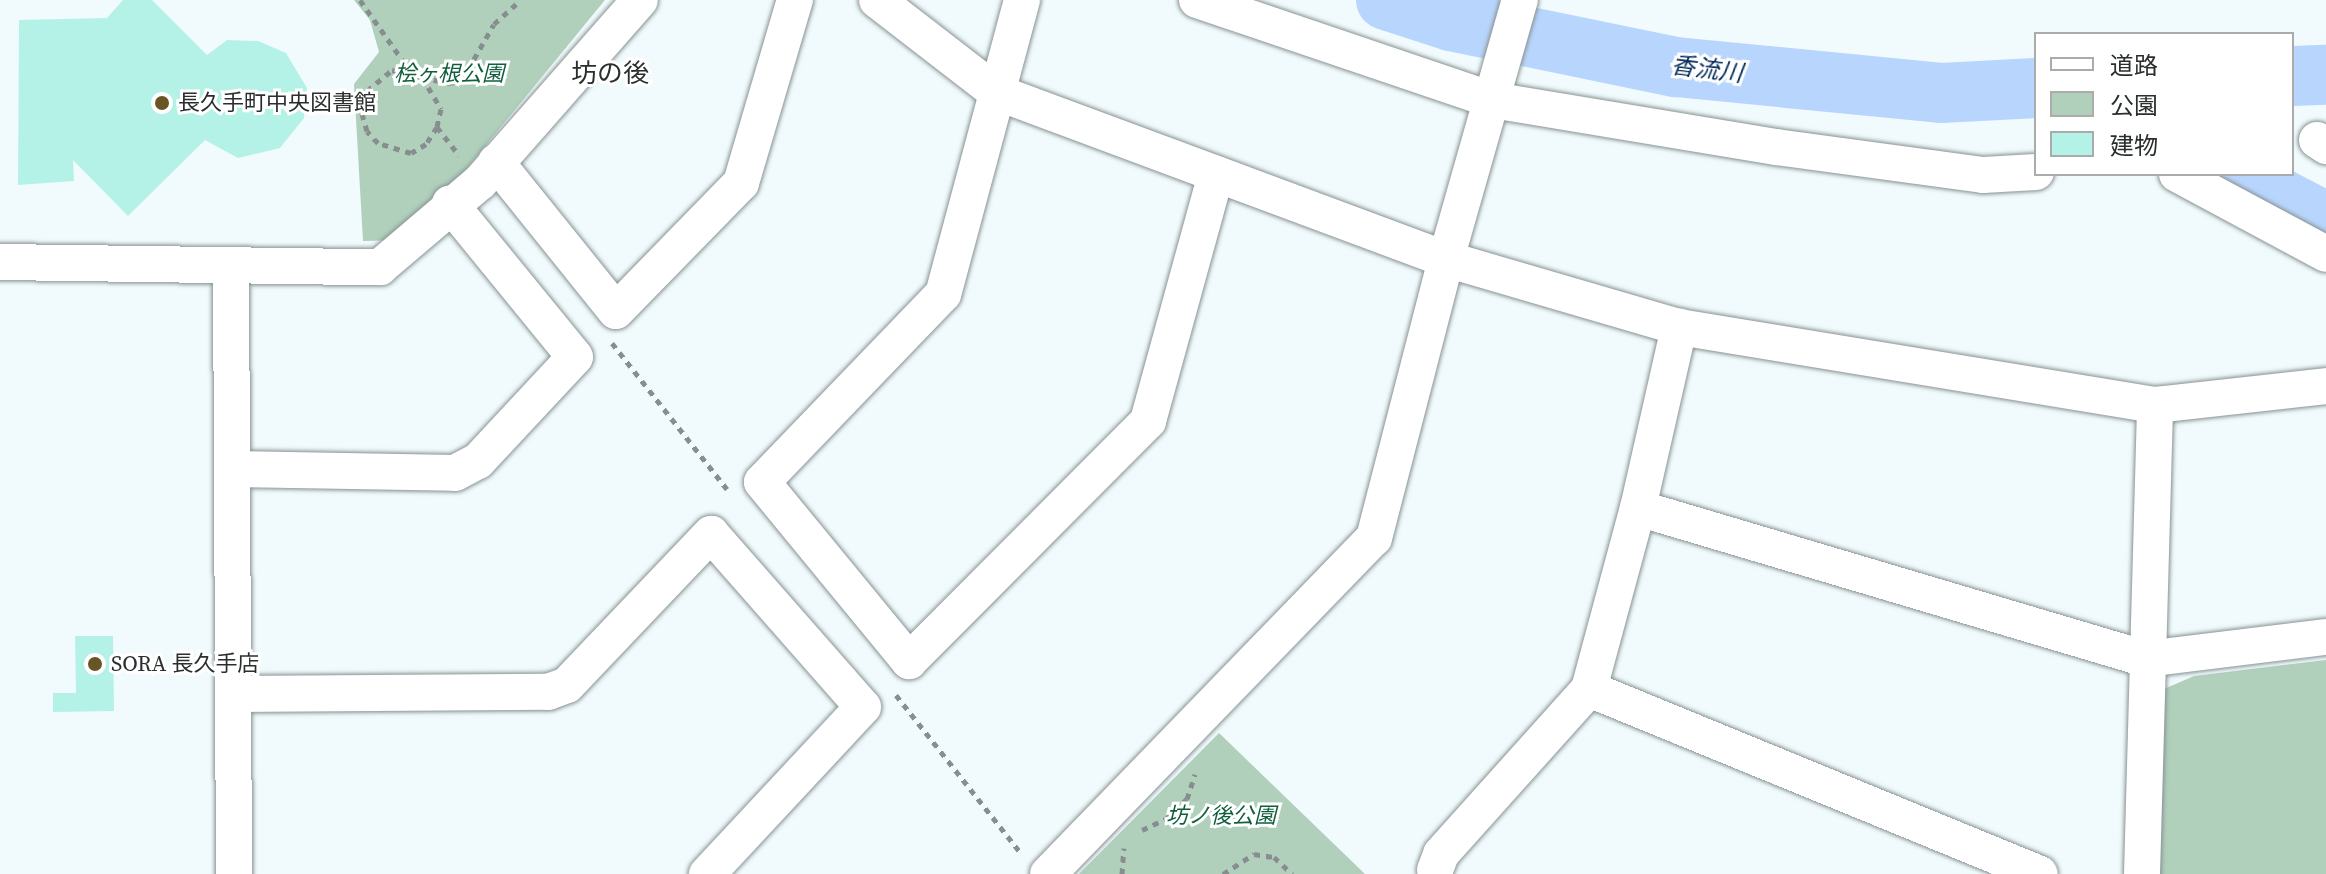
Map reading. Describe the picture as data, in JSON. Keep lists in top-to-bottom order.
{
  "districts": ["坊の後"],
  "water": ["香流川"],
  "parks": ["桧ヶ根公園", "坊ノ後公園"],
  "places": ["長久手町中央図書館", "SORA 長久手店"],
  "legend": ["道路", "公園", "建物"]
}
